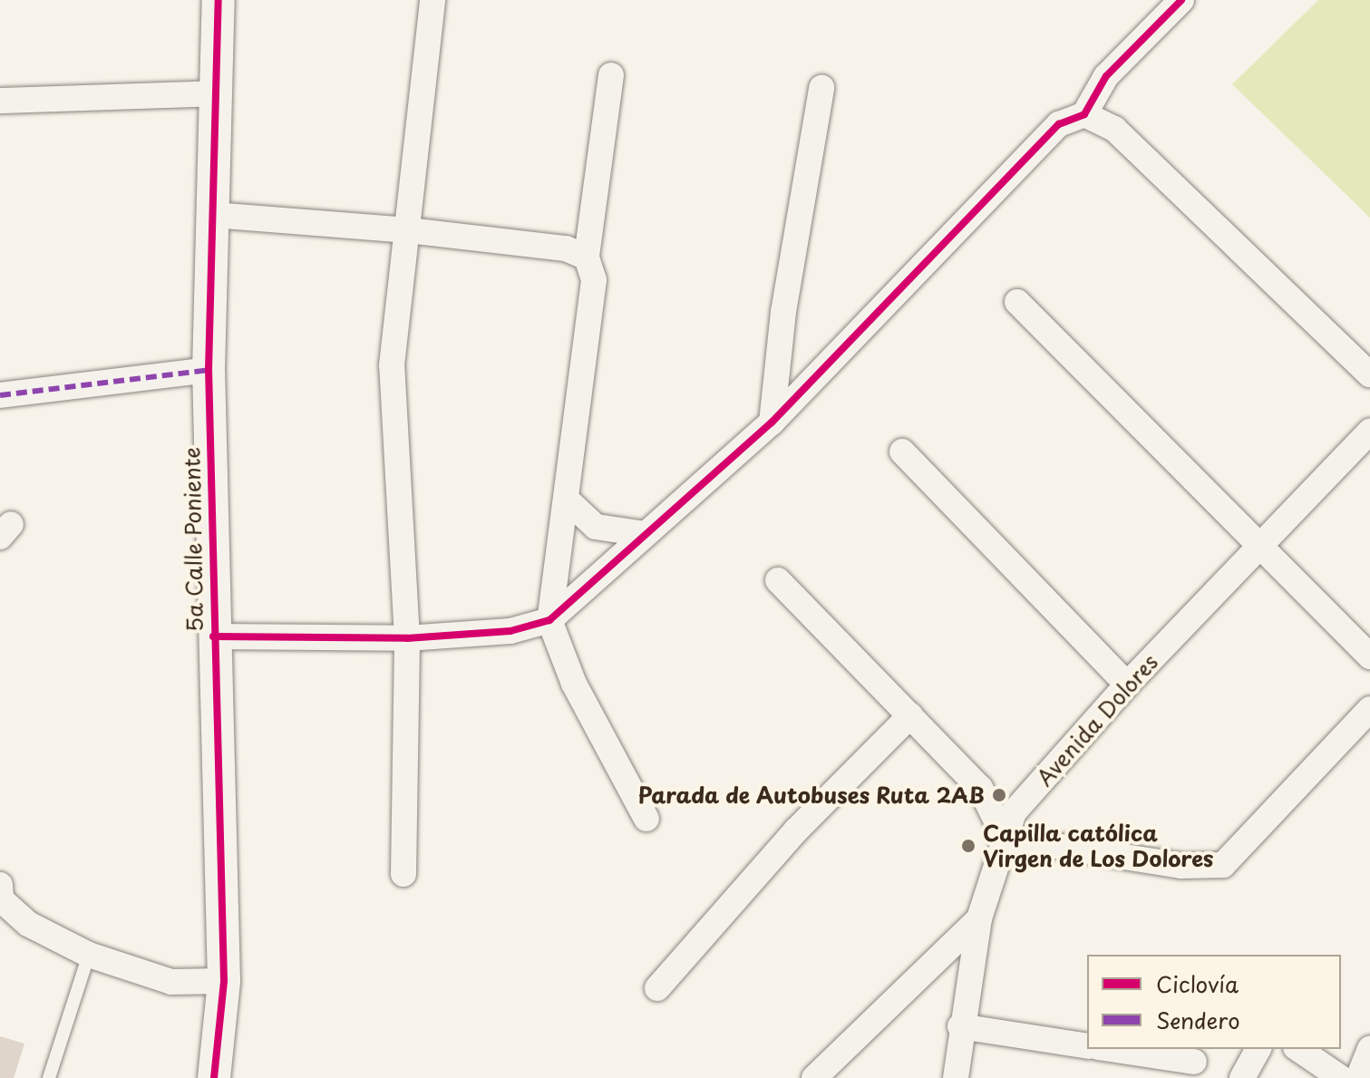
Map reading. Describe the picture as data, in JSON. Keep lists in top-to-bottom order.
{
  "streets": {
    "street": ["5a Calle Poniente", "Avenida Dolores"]
  },
  "places": ["Parada de Autobuses Ruta 2AB", "Capilla católica Virgen de Los Dolores"],
  "legend": ["Ciclovía", "Sendero"]
}
